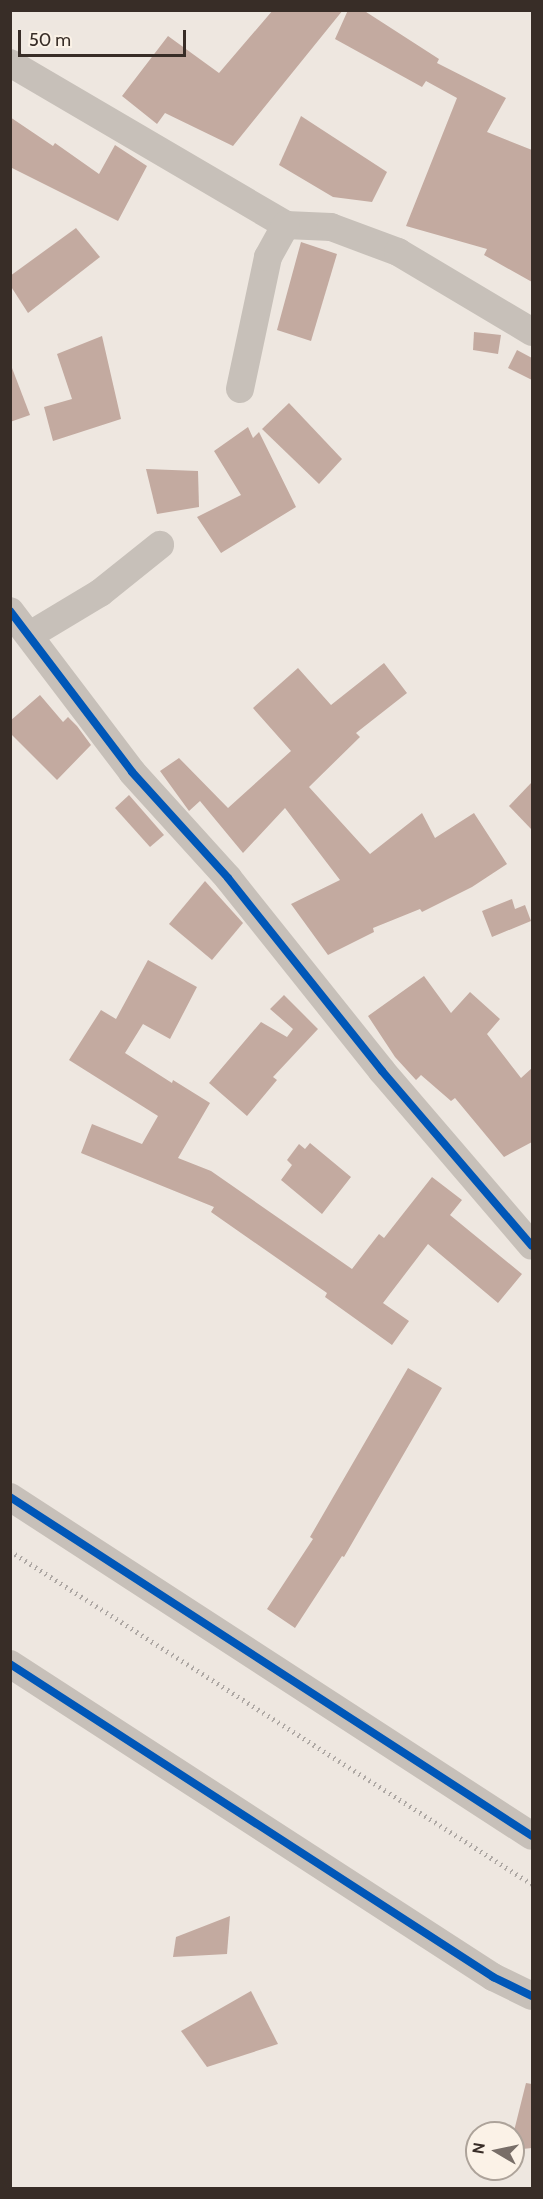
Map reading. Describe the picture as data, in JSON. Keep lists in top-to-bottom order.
{
  "scale_bar": "50 m",
  "north": "left"
}
